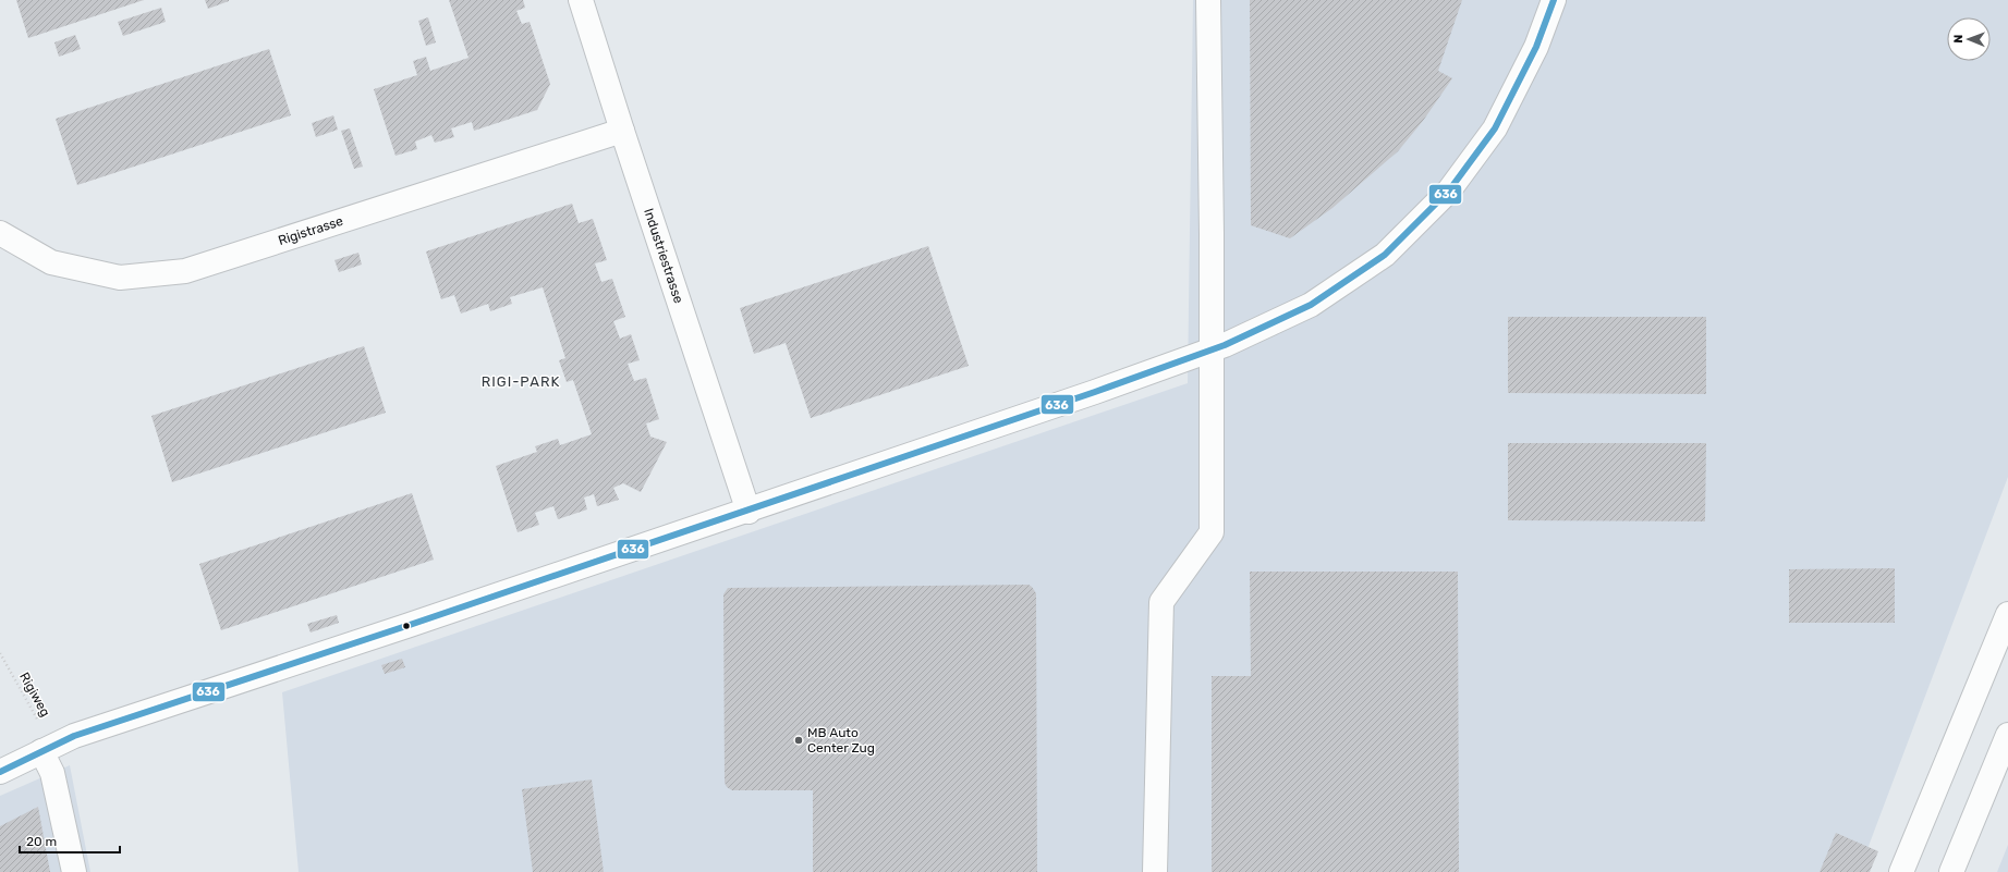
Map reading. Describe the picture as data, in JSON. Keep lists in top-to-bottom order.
{
  "streets": {
    "main road": ["Rigistrasse", "Industriestrasse"],
    "path": ["Rigiweg"]
  },
  "crossings": [
    ["Rigistrasse", "Industriestrasse"]
  ],
  "districts": ["RIGI-PARK"],
  "places": ["MB Auto Center Zug"],
  "lines": ["transit line 636"],
  "scale_bar": "20 m",
  "north": "left"
}
